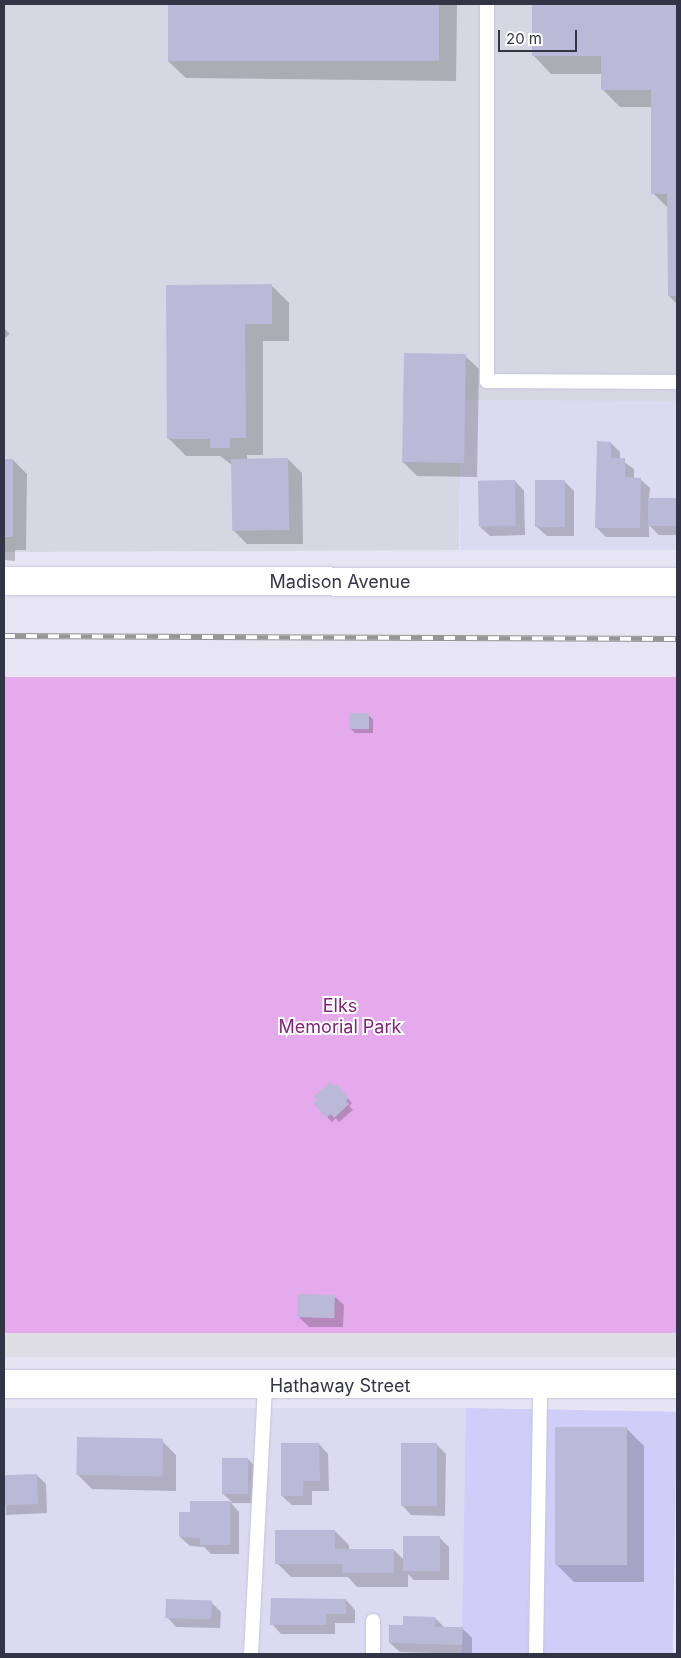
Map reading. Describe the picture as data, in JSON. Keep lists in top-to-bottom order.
{
  "streets": {
    "street": ["Madison Avenue", "Hathaway Street"]
  },
  "parks": ["Elks Memorial Park"],
  "scale_bar": "20 m"
}
